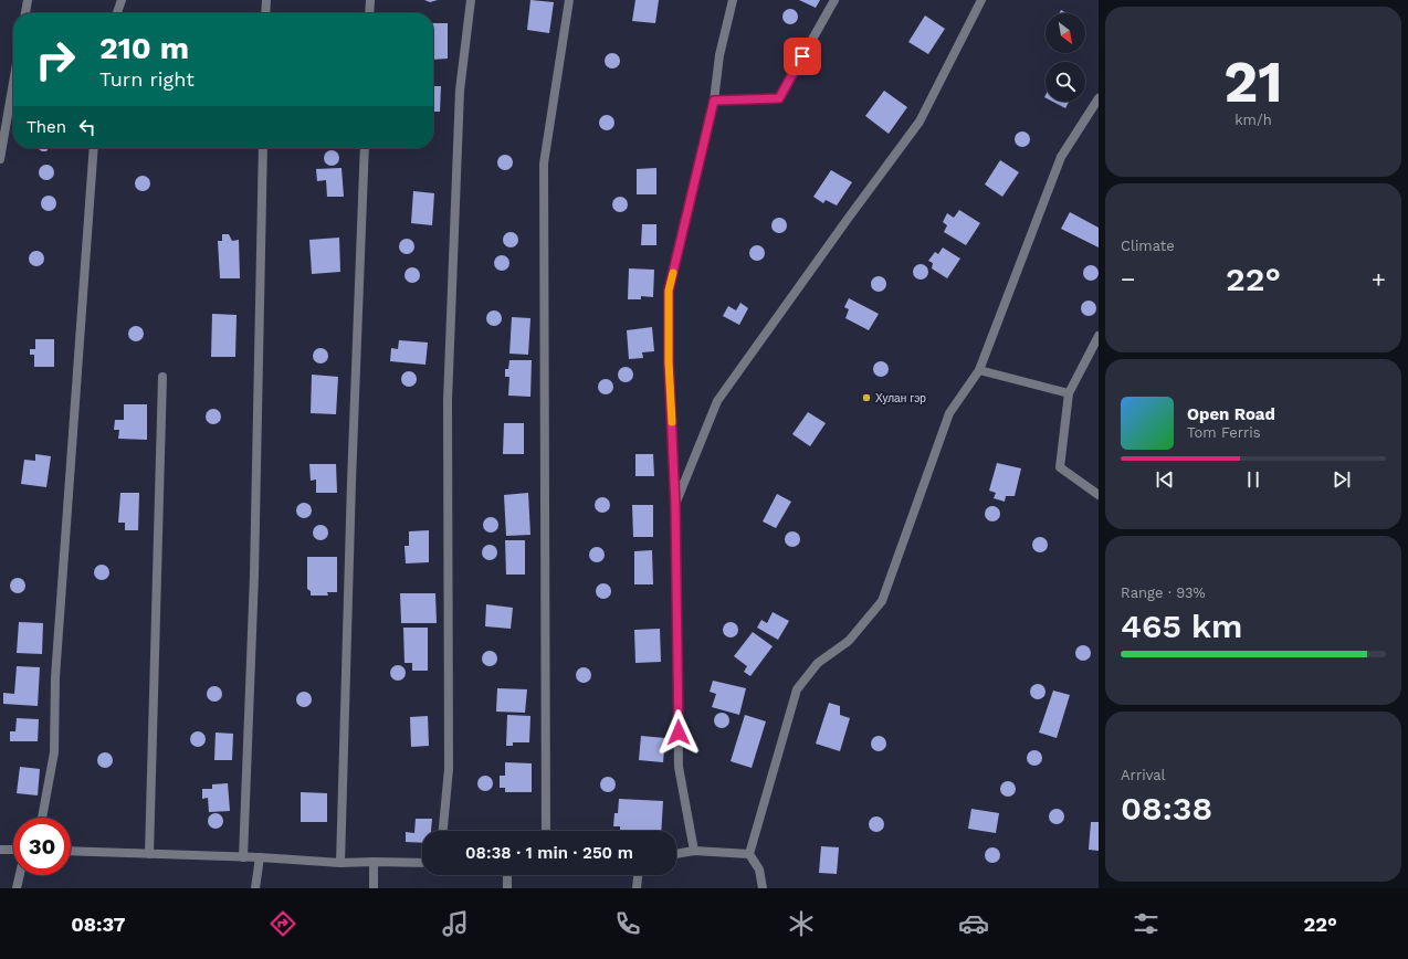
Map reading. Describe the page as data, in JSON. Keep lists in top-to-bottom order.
{
  "places": ["Хулан гэр"],
  "north": "bottom right",
  "page": {
    "tile": [
      ["21", "km/h"],
      "Climate",
      ["Range · 93%", "465 km"],
      ["Arrival", "08:38"]
    ],
    "turn": ["210 m", "Turn right"],
    "then": "Then",
    "heat": ["−", "22°", "+"],
    "song": ["Open Road", "Tom Ferris"],
    "limit": "30",
    "trip": "08:38 · 1 min · 250 m",
    "tabs": ["08:37", "22°"]
  }
}
